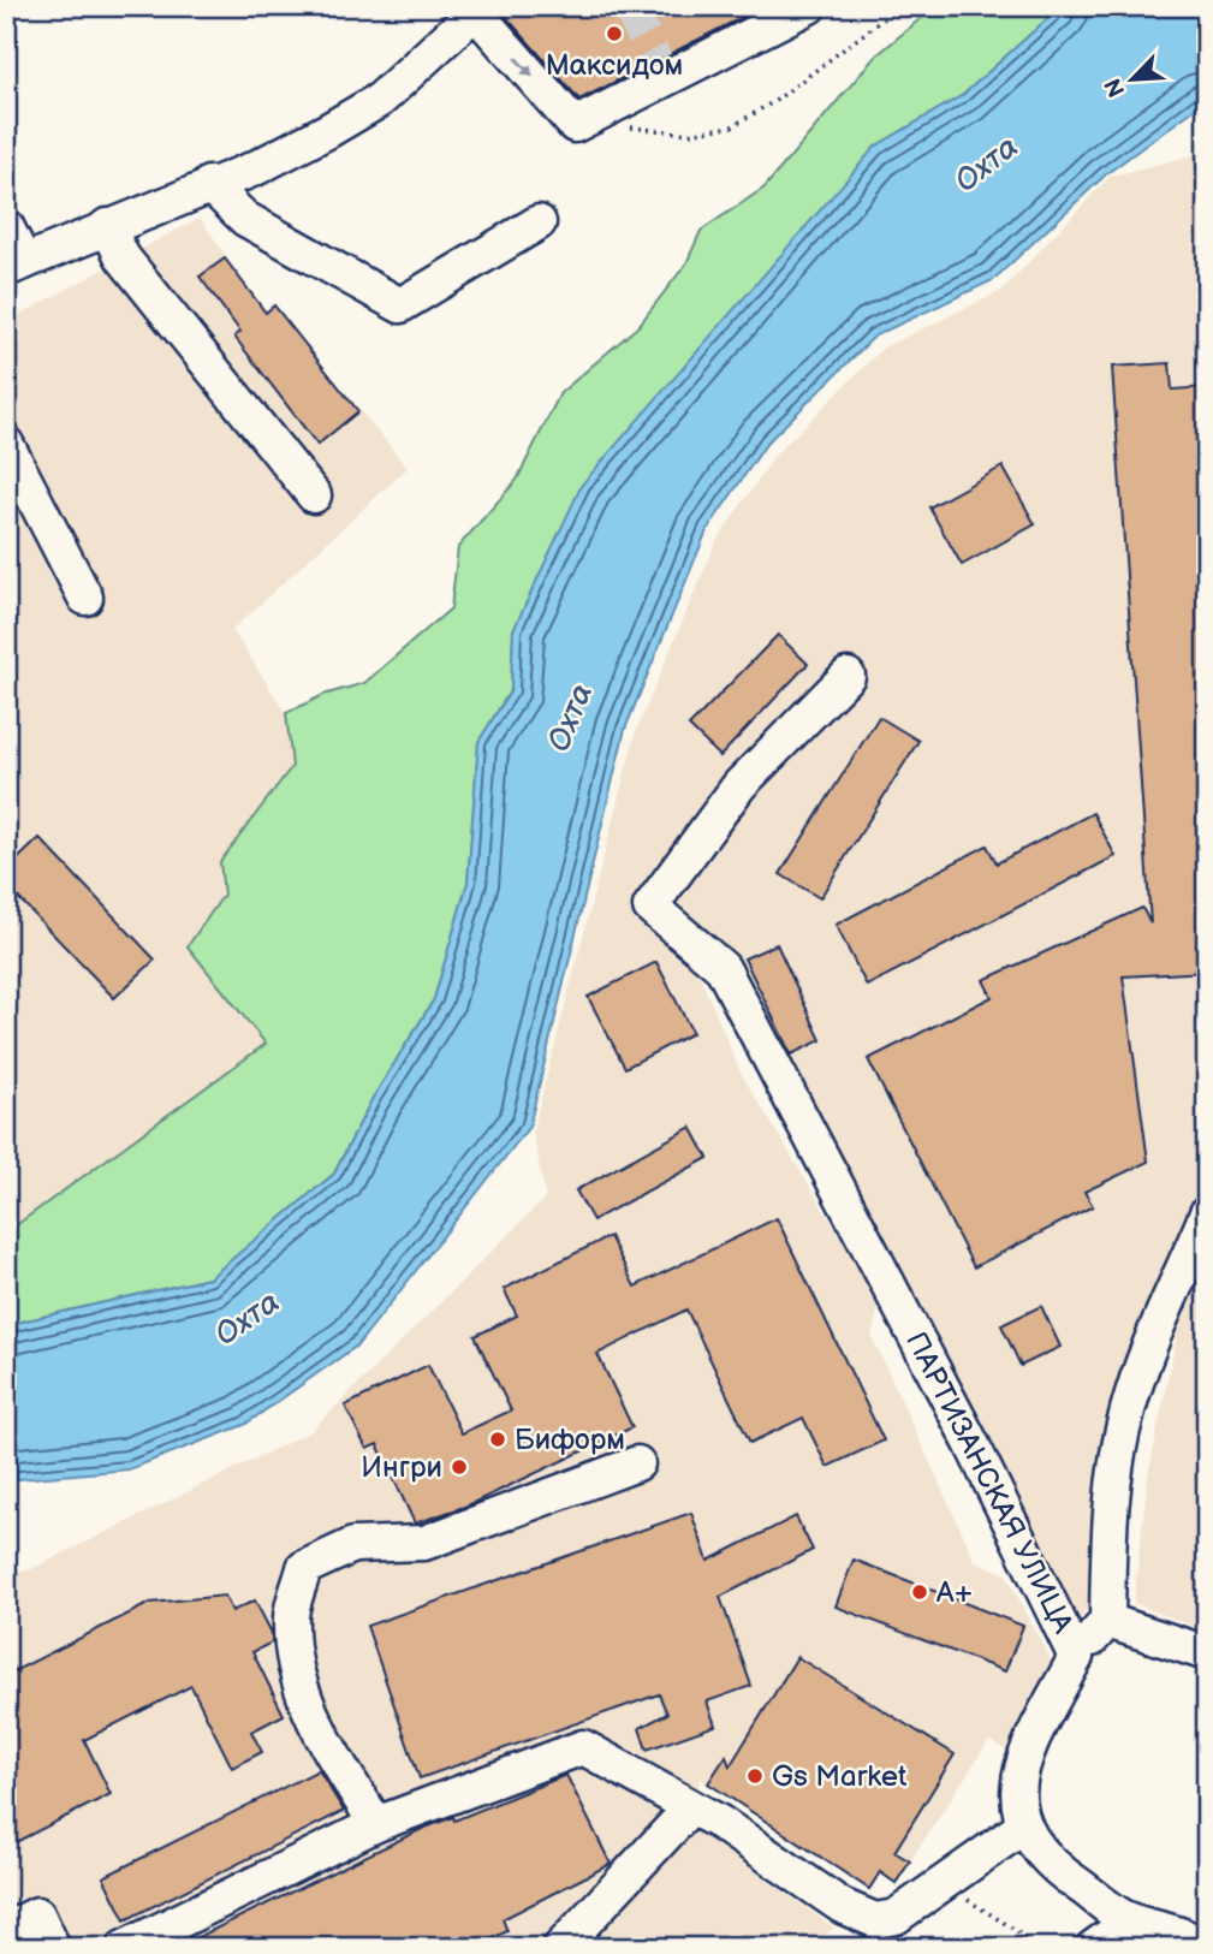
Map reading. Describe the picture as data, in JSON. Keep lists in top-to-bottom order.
{
  "streets": {
    "street": ["ПАРТИЗАНСКАЯ УЛИЦА"]
  },
  "water": ["Охта"],
  "places": [
    "Максидом",
    "Биформ",
    "Ингри",
    "А+",
    "Gs Market"
  ],
  "north": "bottom left"
}
